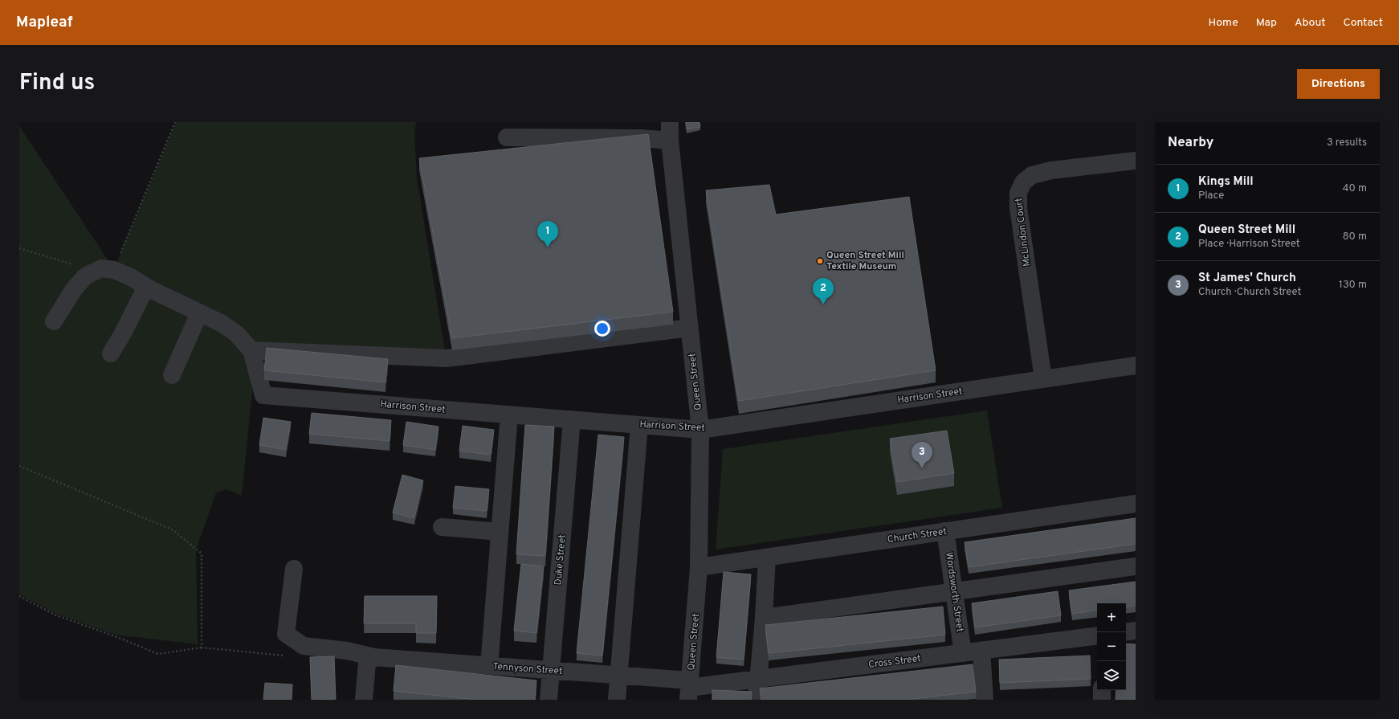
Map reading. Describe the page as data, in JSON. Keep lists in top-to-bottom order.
{
  "streets": {
    "street": [
      "McLindon Court",
      "Queen Street",
      "Harrison Street",
      "Church Street",
      "Duke Street",
      "Wordsworth Street",
      "Cross Street",
      "Tennyson Street"
    ]
  },
  "crossings": [
    ["McLindon Court", "Harrison Street"],
    ["Queen Street", "Harrison Street"],
    ["Queen Street", "Church Street"],
    ["Queen Street", "Cross Street"],
    ["Queen Street", "Tennyson Street"],
    ["Harrison Street", "Duke Street"],
    ["Church Street", "Wordsworth Street"],
    ["Duke Street", "Tennyson Street"],
    ["Wordsworth Street", "Cross Street"],
    ["Cross Street", "Tennyson Street"]
  ],
  "places": ["Queen Street Mill Textile Museum"],
  "page": {
    "header": "Mapleaf",
    "nav": [
      "Home",
      "Map",
      "About",
      "Contact"
    ],
    "title": "Find us",
    "buttons": "Directions",
    "heading": ["Nearby", "3 results"],
    "list": [
      {
        "mark": "1",
        "name": "Kings Mill",
        "note": "Place",
        "value": "40 m"
      },
      {
        "mark": "2",
        "name": "Queen Street Mill",
        "note": "Place · Harrison Street",
        "value": "80 m"
      },
      {
        "mark": "3",
        "name": "St James' Church",
        "note": "Church · Church Street",
        "value": "130 m"
      }
    ],
    "pins": ["1", "2", "3"],
    "map_buttons": ["+", "−"]
  }
}
